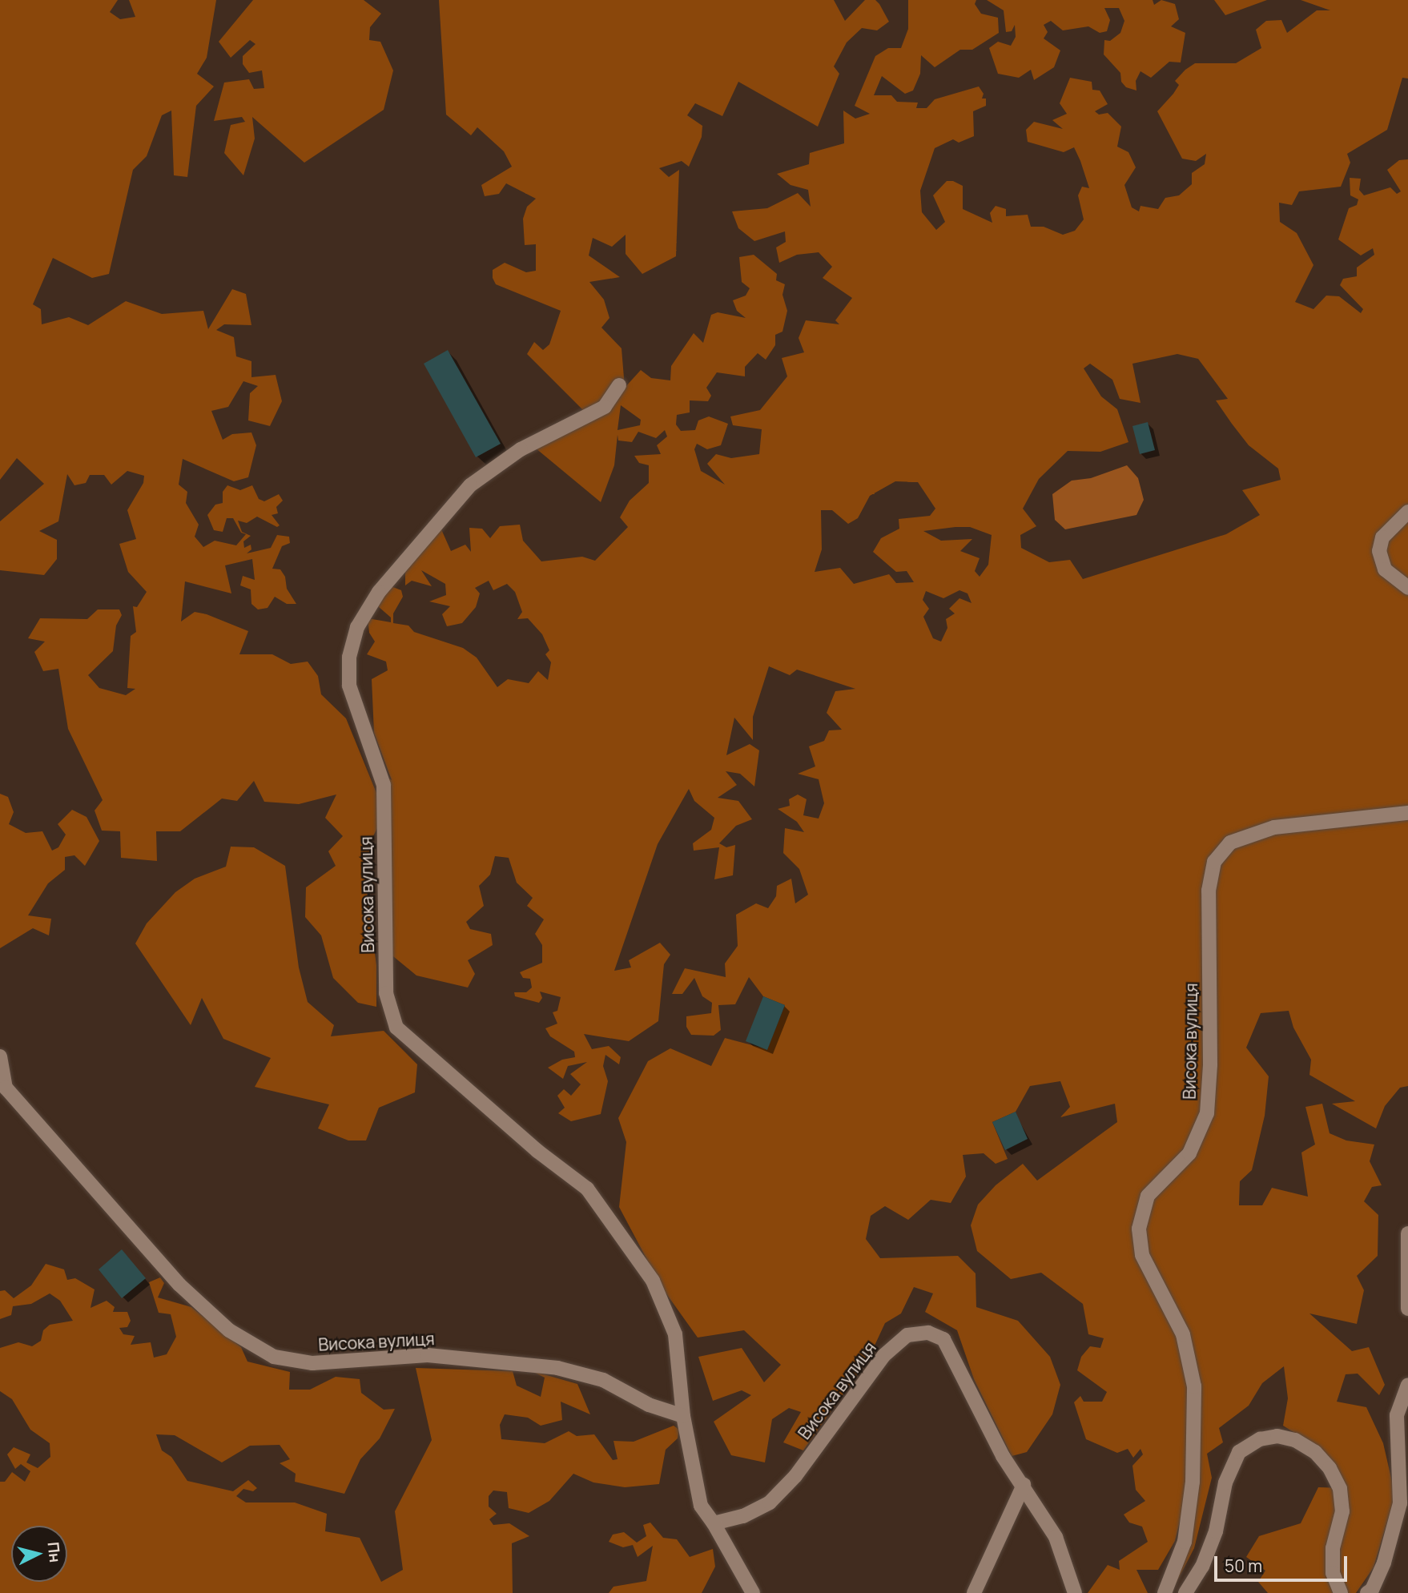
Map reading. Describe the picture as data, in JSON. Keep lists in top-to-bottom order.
{
  "streets": {
    "street": ["Висока вулиця"]
  },
  "scale_bar": "50 m",
  "north": "right"
}
